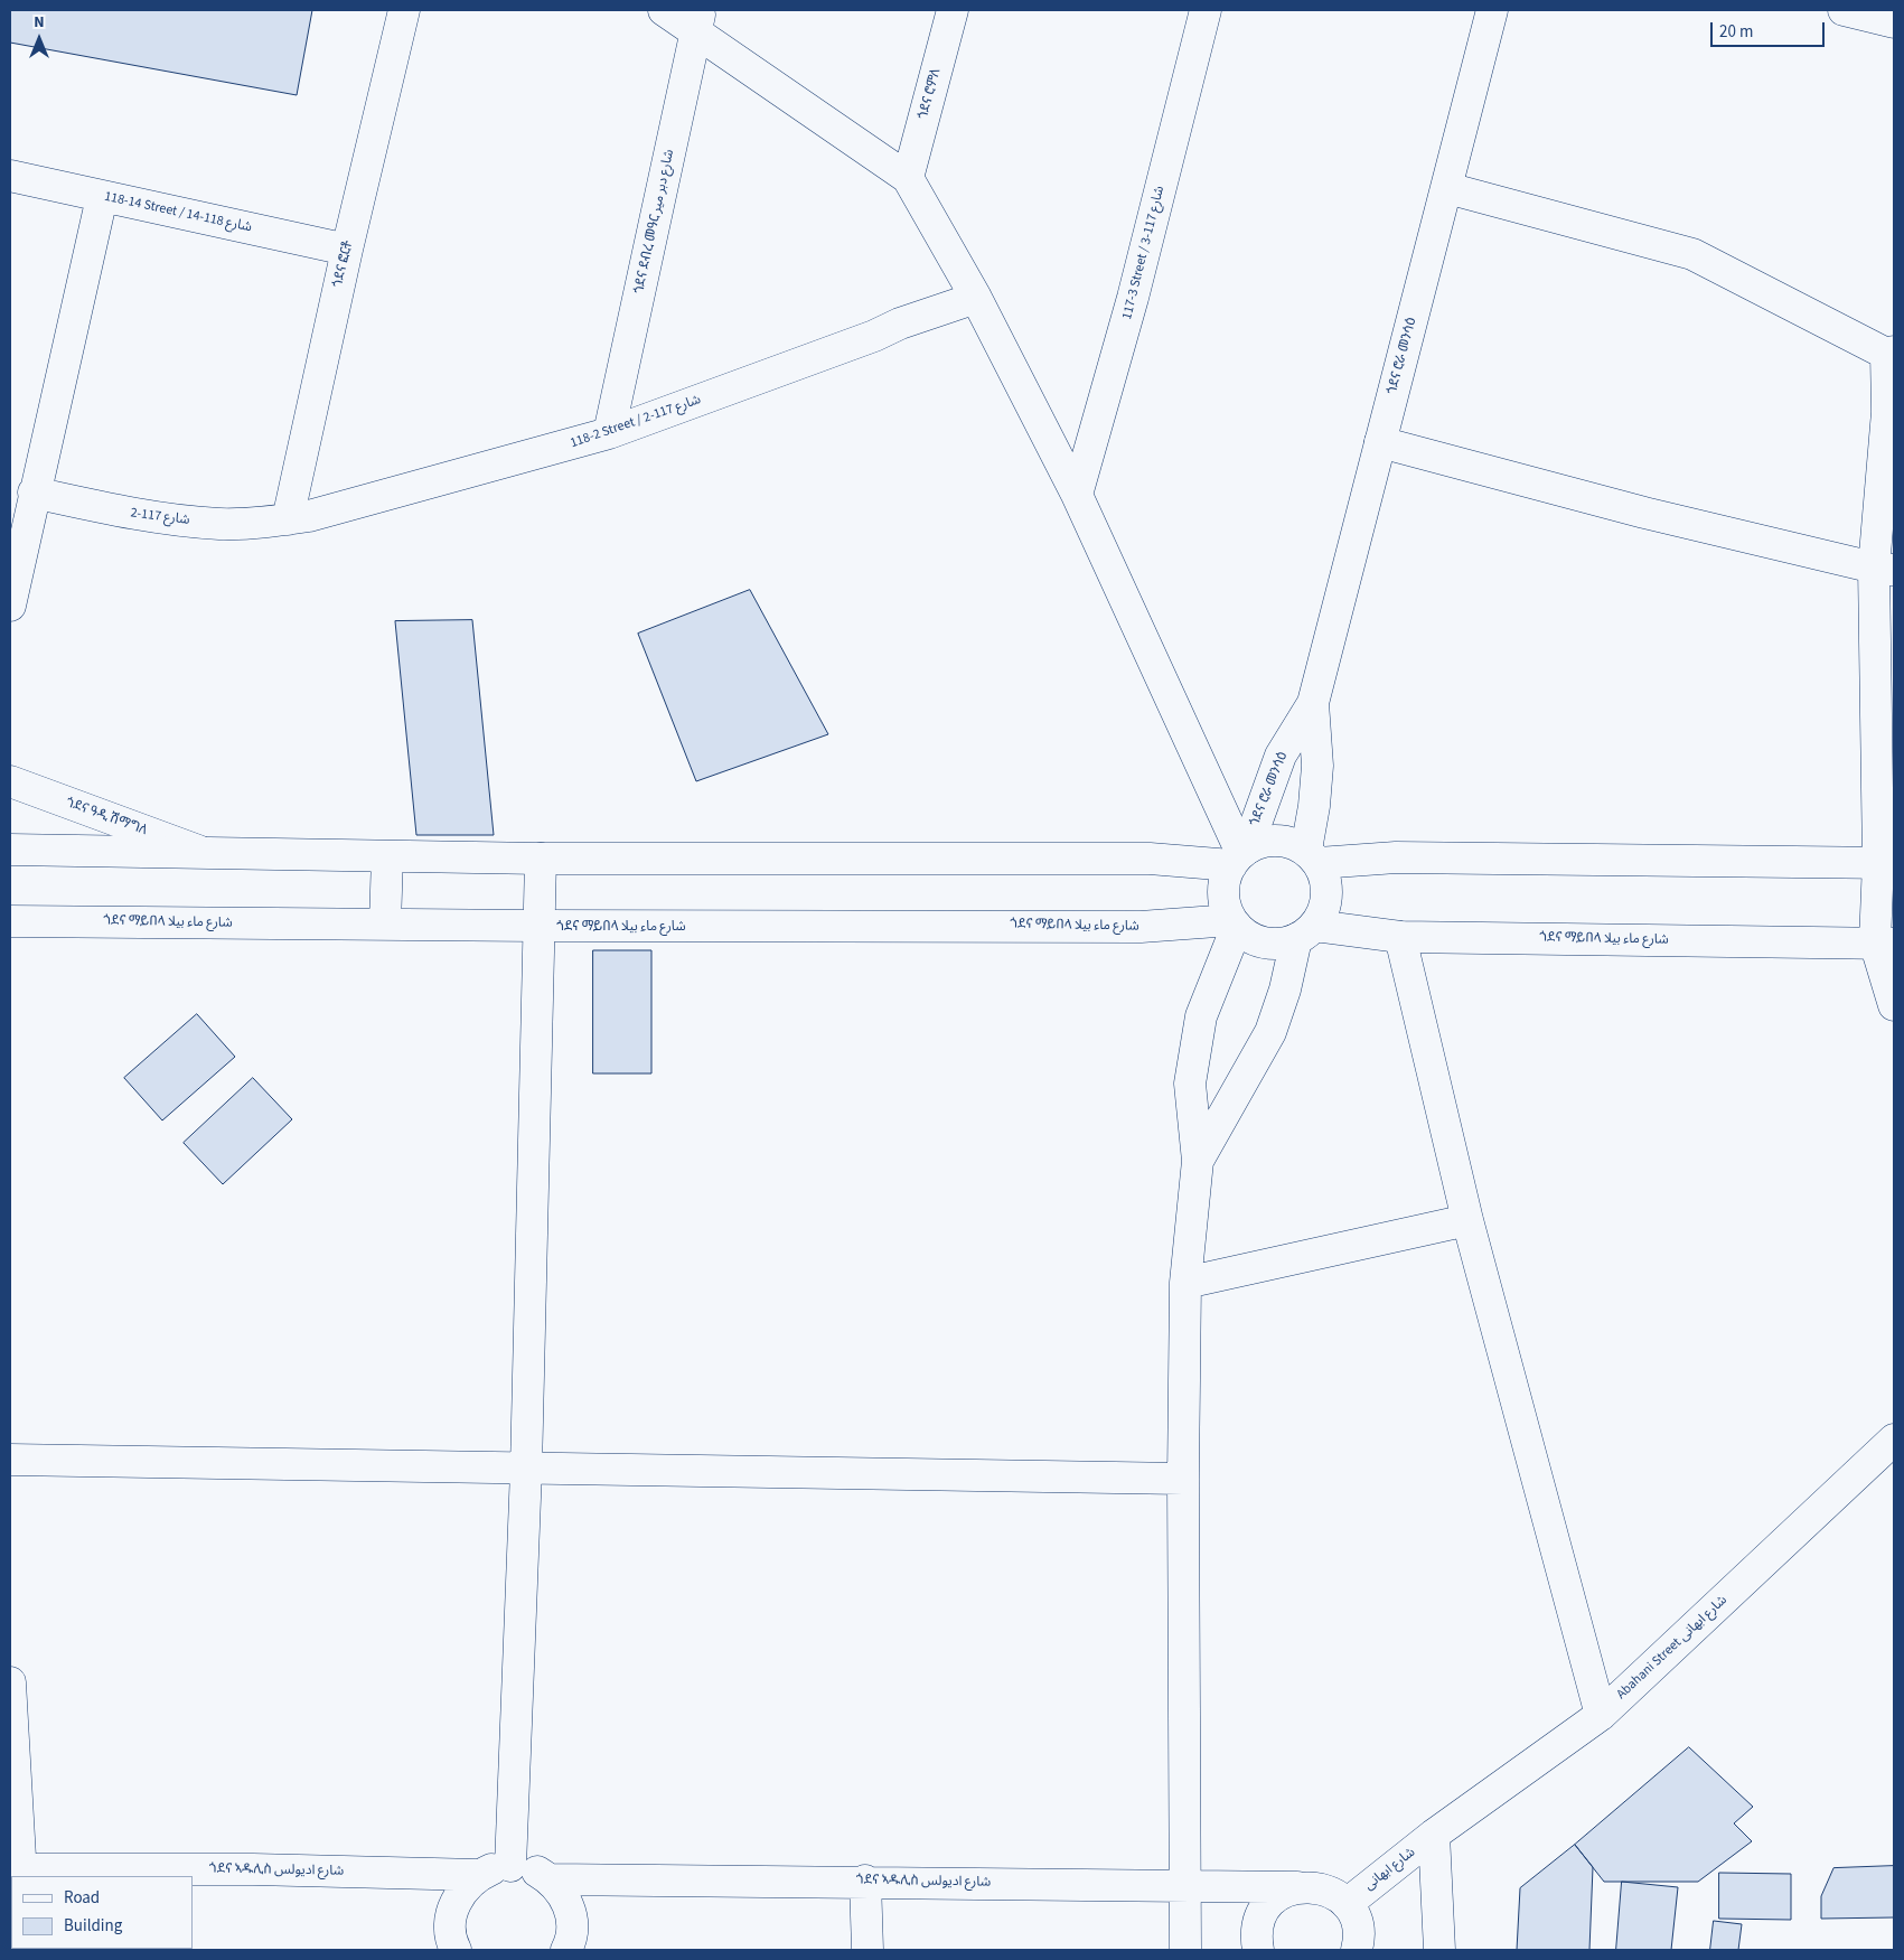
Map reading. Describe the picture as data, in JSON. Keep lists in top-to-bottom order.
{
  "streets": {
    "main road": [
      "ጎደና ሮምለ",
      "118-14 Street / شارع 118-14",
      "ጎደና ደብረ መዓር شارع دبر مير",
      "117-3 Street / شارع 117-3",
      "ጎደና ፎርቶ",
      "ጎደና ሮራ መንሳዕ",
      "118-2 Street / شارع 117-2",
      "شارع 117-2",
      "ጎደና ዓዲ ሽማግለ",
      "ጎደና ማይበላ شارع ماء بيلا",
      "Abahani Street شارع ابهانى",
      "شارع ابهانى",
      "ጎደና ኣዱሊስ شارع اديولس"
    ]
  },
  "crossings": [
    ["118-14 Street / شارع 118-14", "ጎደና ፎርቶ"],
    ["ጎደና ደብረ መዓር شارع دبر مير", "118-2 Street / شارع 117-2"],
    ["ጎደና ፎርቶ", "118-2 Street / شارع 117-2"],
    ["ጎደና ፎርቶ", "شارع 117-2"],
    ["ጎደና ሮራ መንሳዕ", "ጎደና ማይበላ شارع ماء بيلا"],
    ["118-2 Street / شارع 117-2", "شارع 117-2"],
    ["Abahani Street شارع ابهانى", "شارع ابهانى"],
    ["شارع ابهانى", "ጎደና ኣዱሊስ شارع اديولس"]
  ],
  "legend": ["Road", "Building"],
  "scale_bar": "20 m",
  "north": "top"
}
